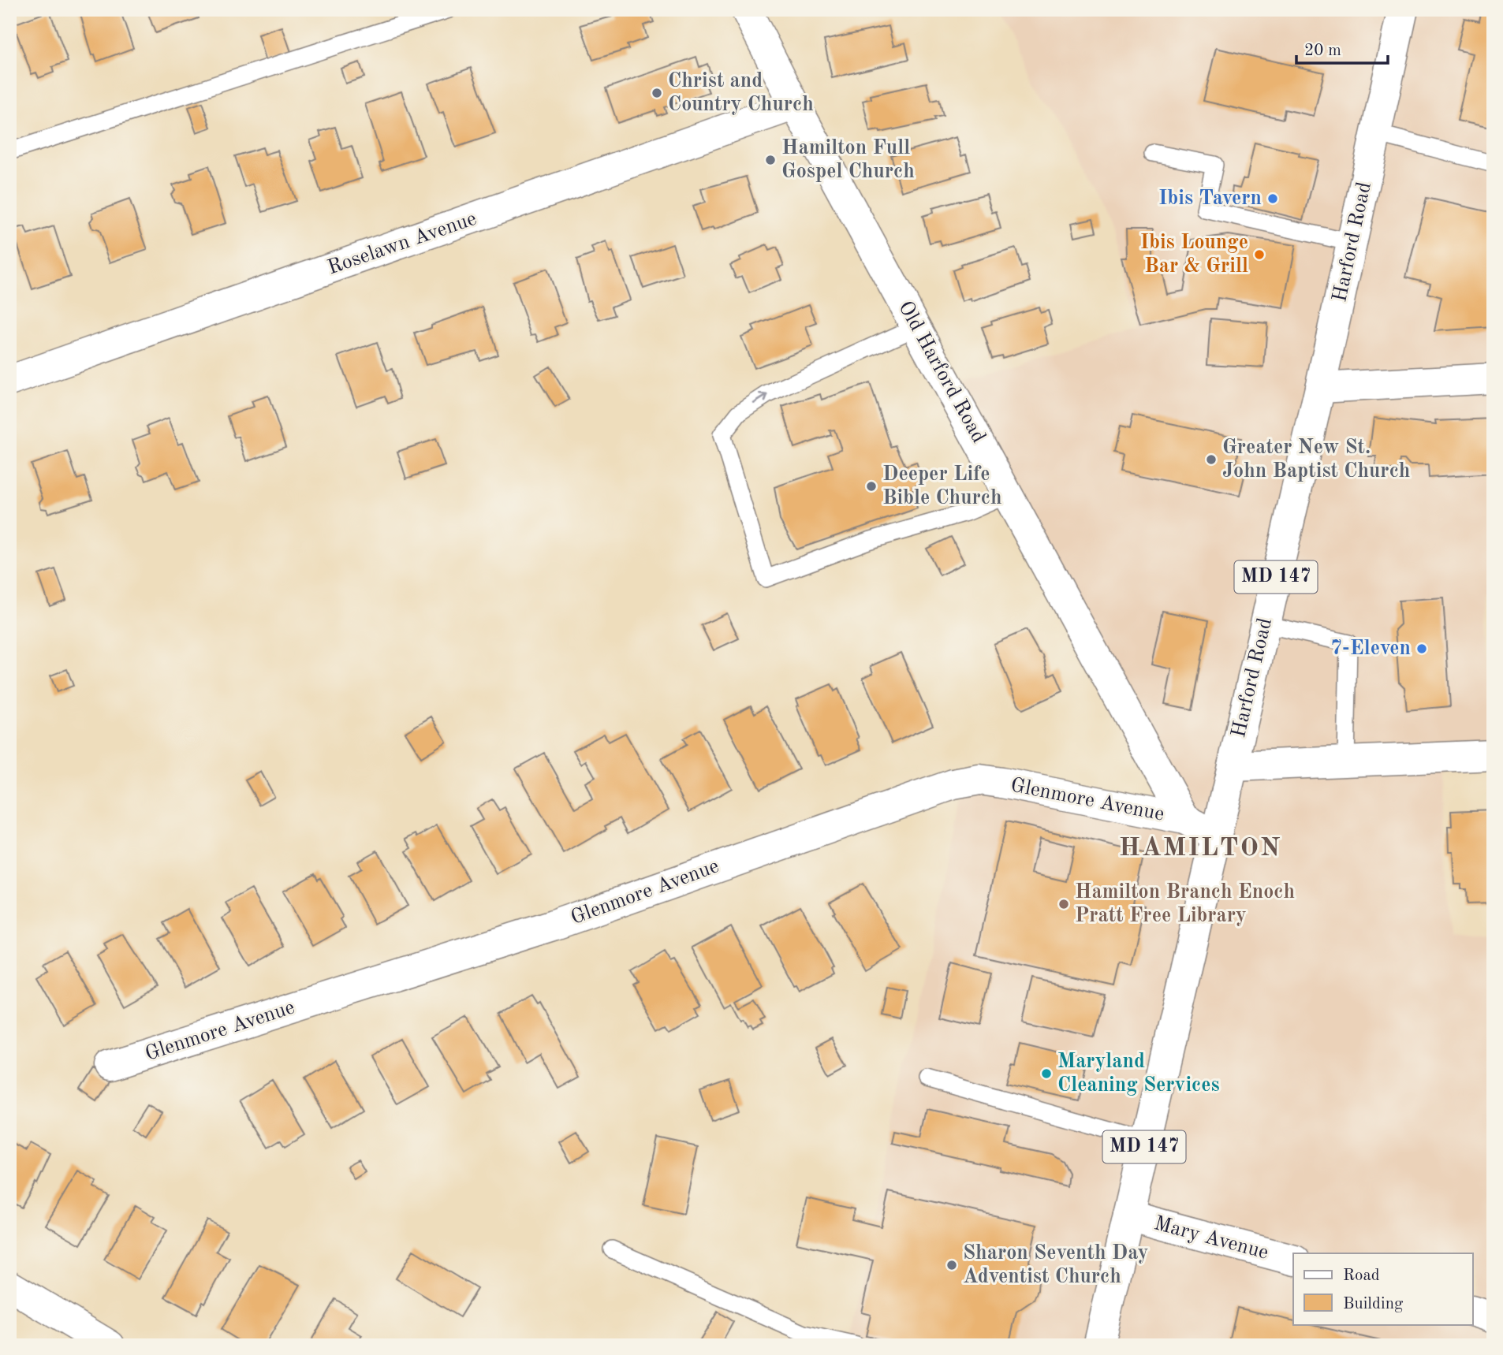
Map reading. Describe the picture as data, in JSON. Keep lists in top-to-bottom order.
{
  "streets": {
    "street": [
      "Harford Road",
      "Roselawn Avenue",
      "Old Harford Road",
      "MD 147",
      "Glenmore Avenue",
      "Mary Avenue"
    ]
  },
  "crossings": [
    ["Harford Road", "Mary Avenue"],
    ["Roselawn Avenue", "Old Harford Road"],
    ["Old Harford Road", "Glenmore Avenue"]
  ],
  "districts": ["HAMILTON"],
  "places": [
    "Christ and Country Church",
    "Hamilton Full Gospel Church",
    "Ibis Tavern",
    "Ibis Lounge Bar & Grill",
    "Greater New St. John Baptist Church",
    "Deeper Life Bible Church",
    "7-Eleven",
    "Hamilton Branch Enoch Pratt Free Library",
    "Maryland Cleaning Services",
    "Sharon Seventh Day Adventist Church"
  ],
  "legend": ["Road", "Building"],
  "scale_bar": "20 m"
}
